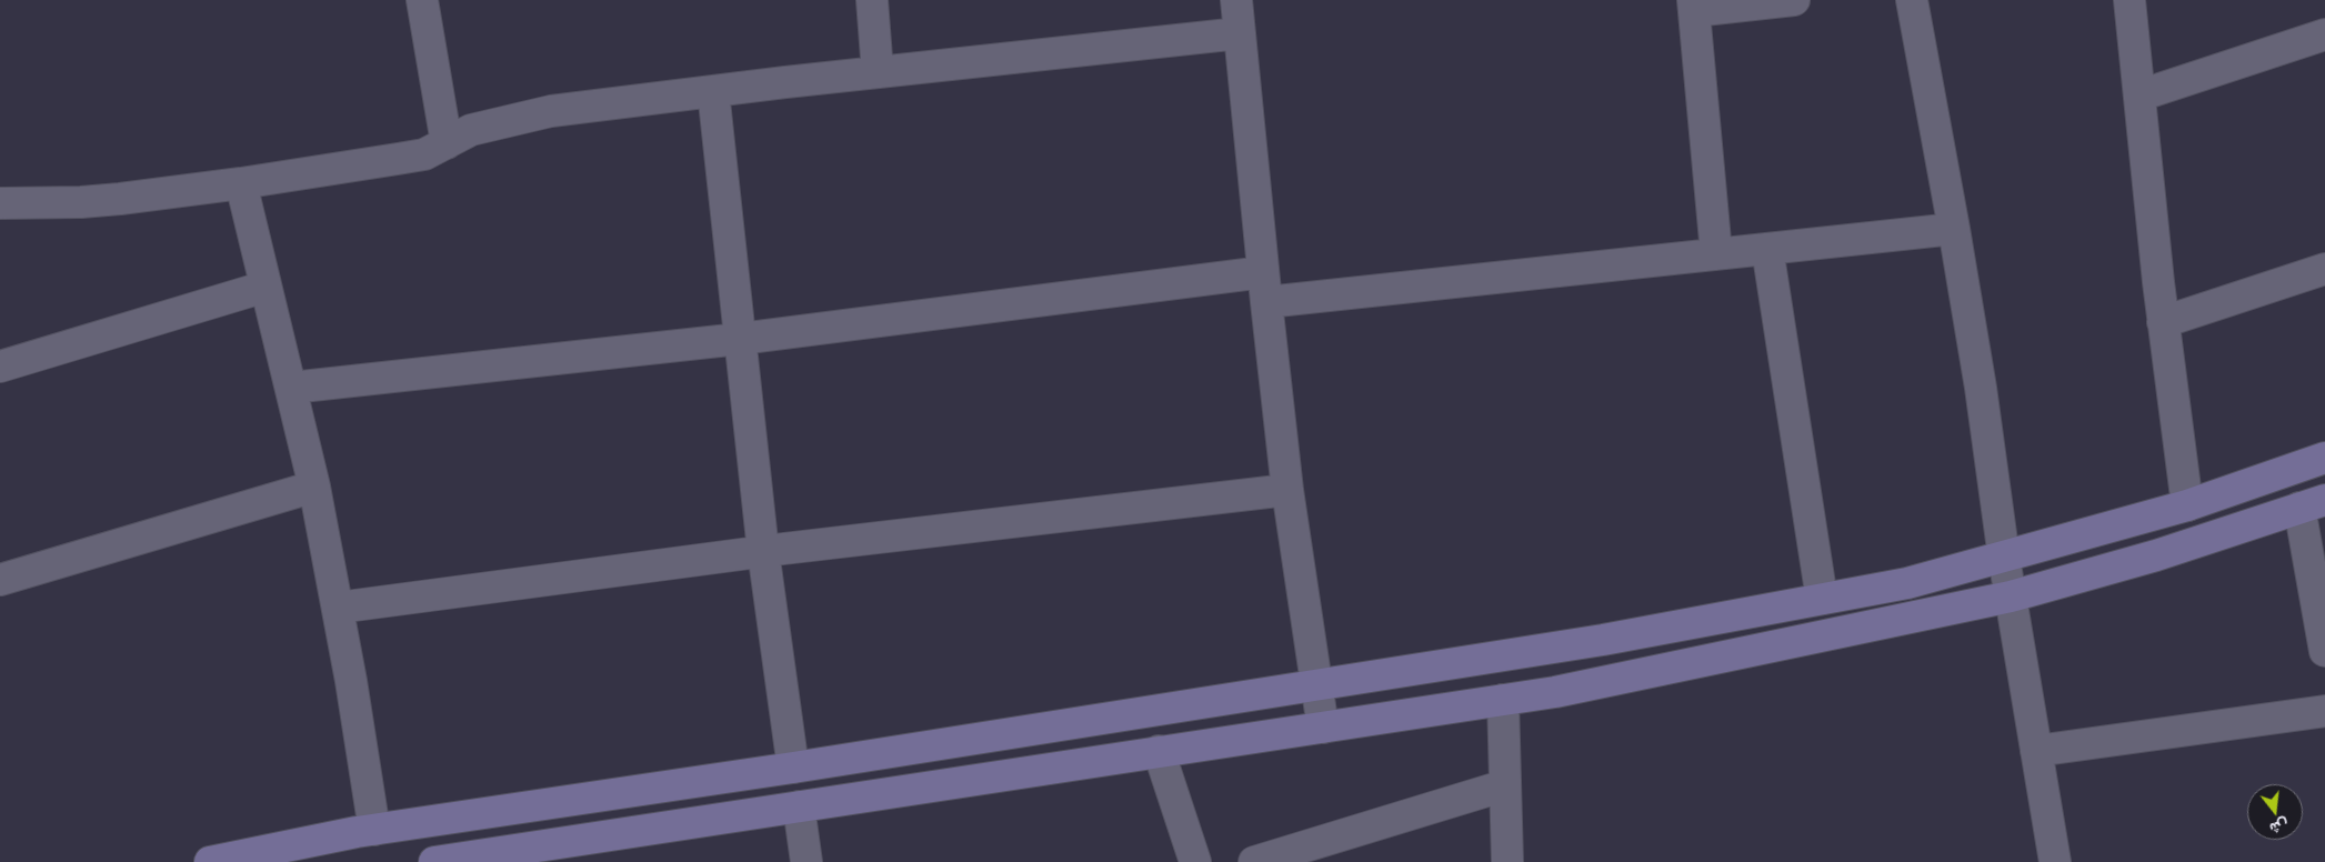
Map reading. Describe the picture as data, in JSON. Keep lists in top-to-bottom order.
{
  "north": "bottom"
}
